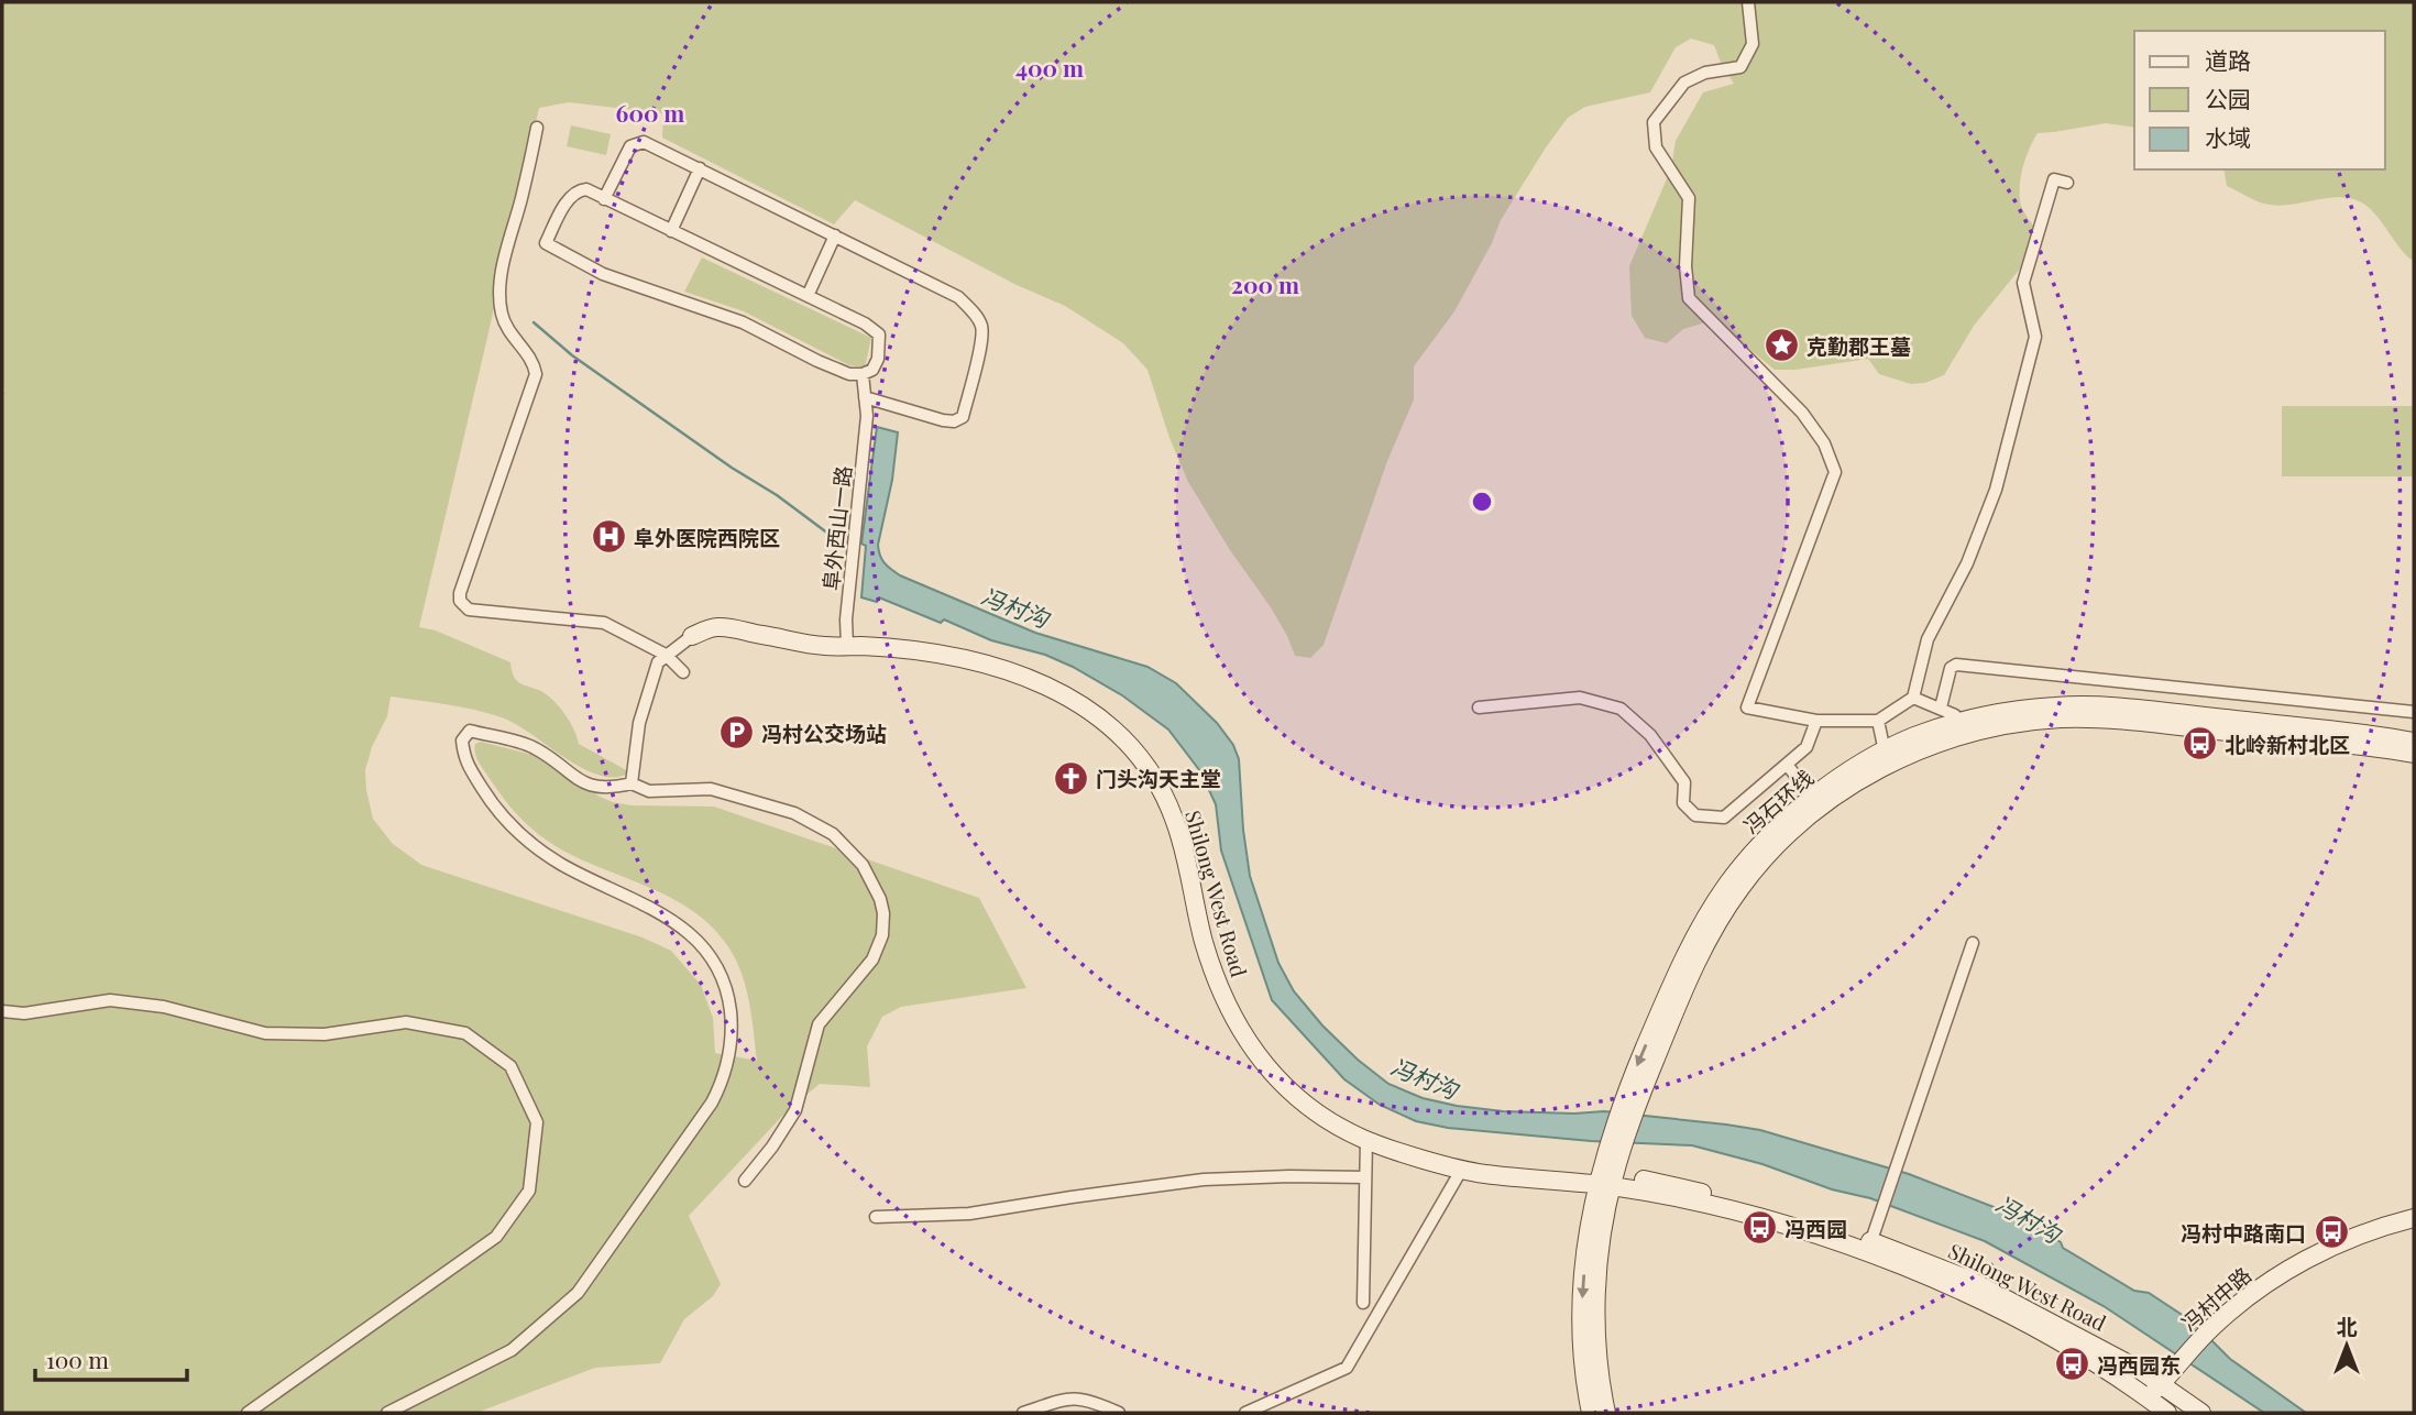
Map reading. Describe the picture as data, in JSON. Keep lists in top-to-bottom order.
{
  "streets": {
    "main road": ["冯石环线", "Shilong West Road", "冯村中路"],
    "street": ["阜外西山一路"]
  },
  "crossings": [
    ["阜外西山一路", "Shilong West Road"],
    ["冯石环线", "Shilong West Road"],
    ["Shilong West Road", "冯村中路"]
  ],
  "water": ["冯村沟"],
  "places": {
    "place": ["克勤郡王墓"],
    "hospital": ["阜外医院西院区"],
    "parking": ["冯村公交场站"],
    "bus stop": [
      "北岭新村北区",
      "冯西园",
      "冯村中路南口",
      "冯西园东"
    ],
    "church": ["门头沟天主堂"]
  },
  "legend": ["道路", "公园", "水域"],
  "scale_bar": "100 m",
  "north": "top",
  "rings": ["400 m", "600 m", "200 m"]
}
